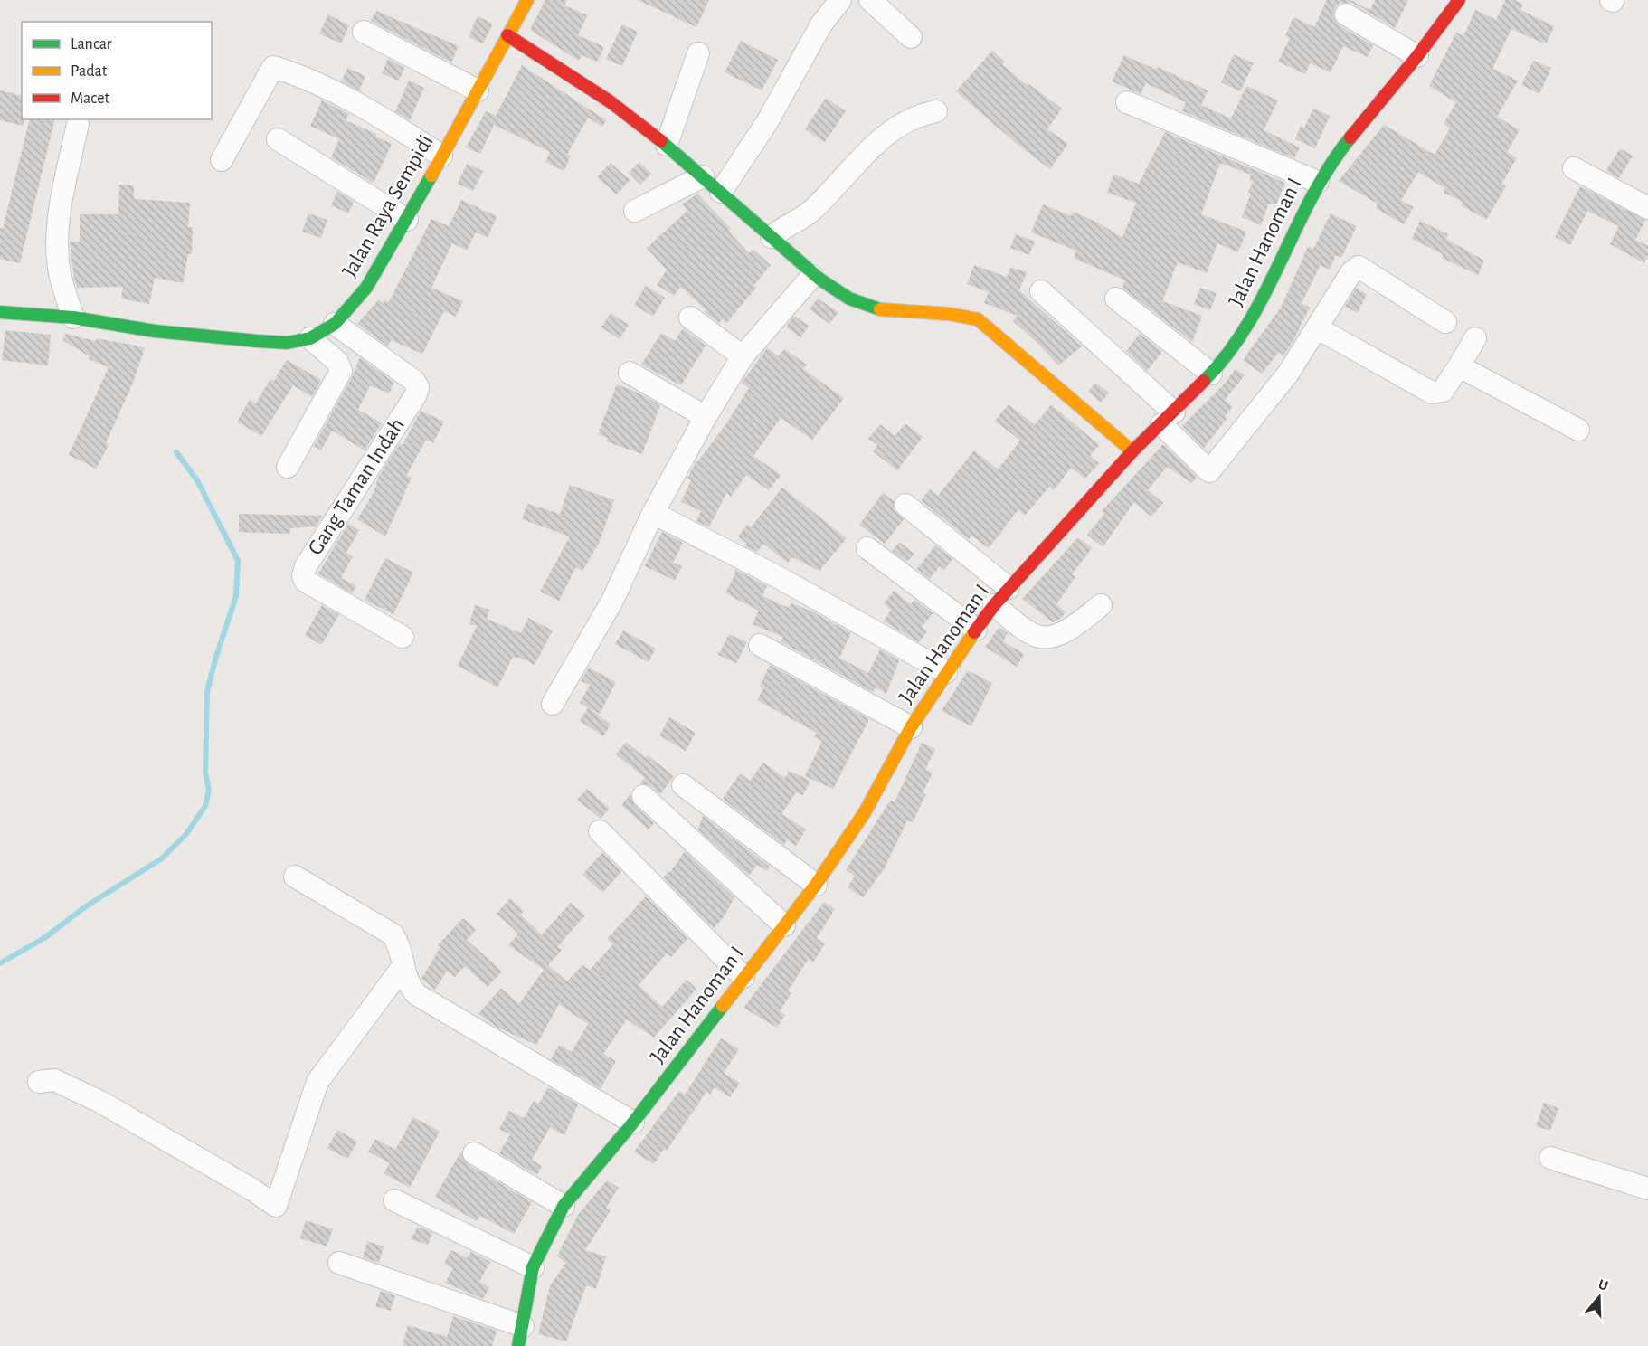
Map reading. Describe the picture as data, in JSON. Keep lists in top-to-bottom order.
{
  "streets": {
    "street": ["Jalan Raya Sempidi", "Jalan Hanoman I", "Gang Taman Indah"]
  },
  "crossings": [
    ["Jalan Raya Sempidi", "Gang Taman Indah"]
  ],
  "legend": ["Lancar", "Padat", "Macet"],
  "north": "top"
}
